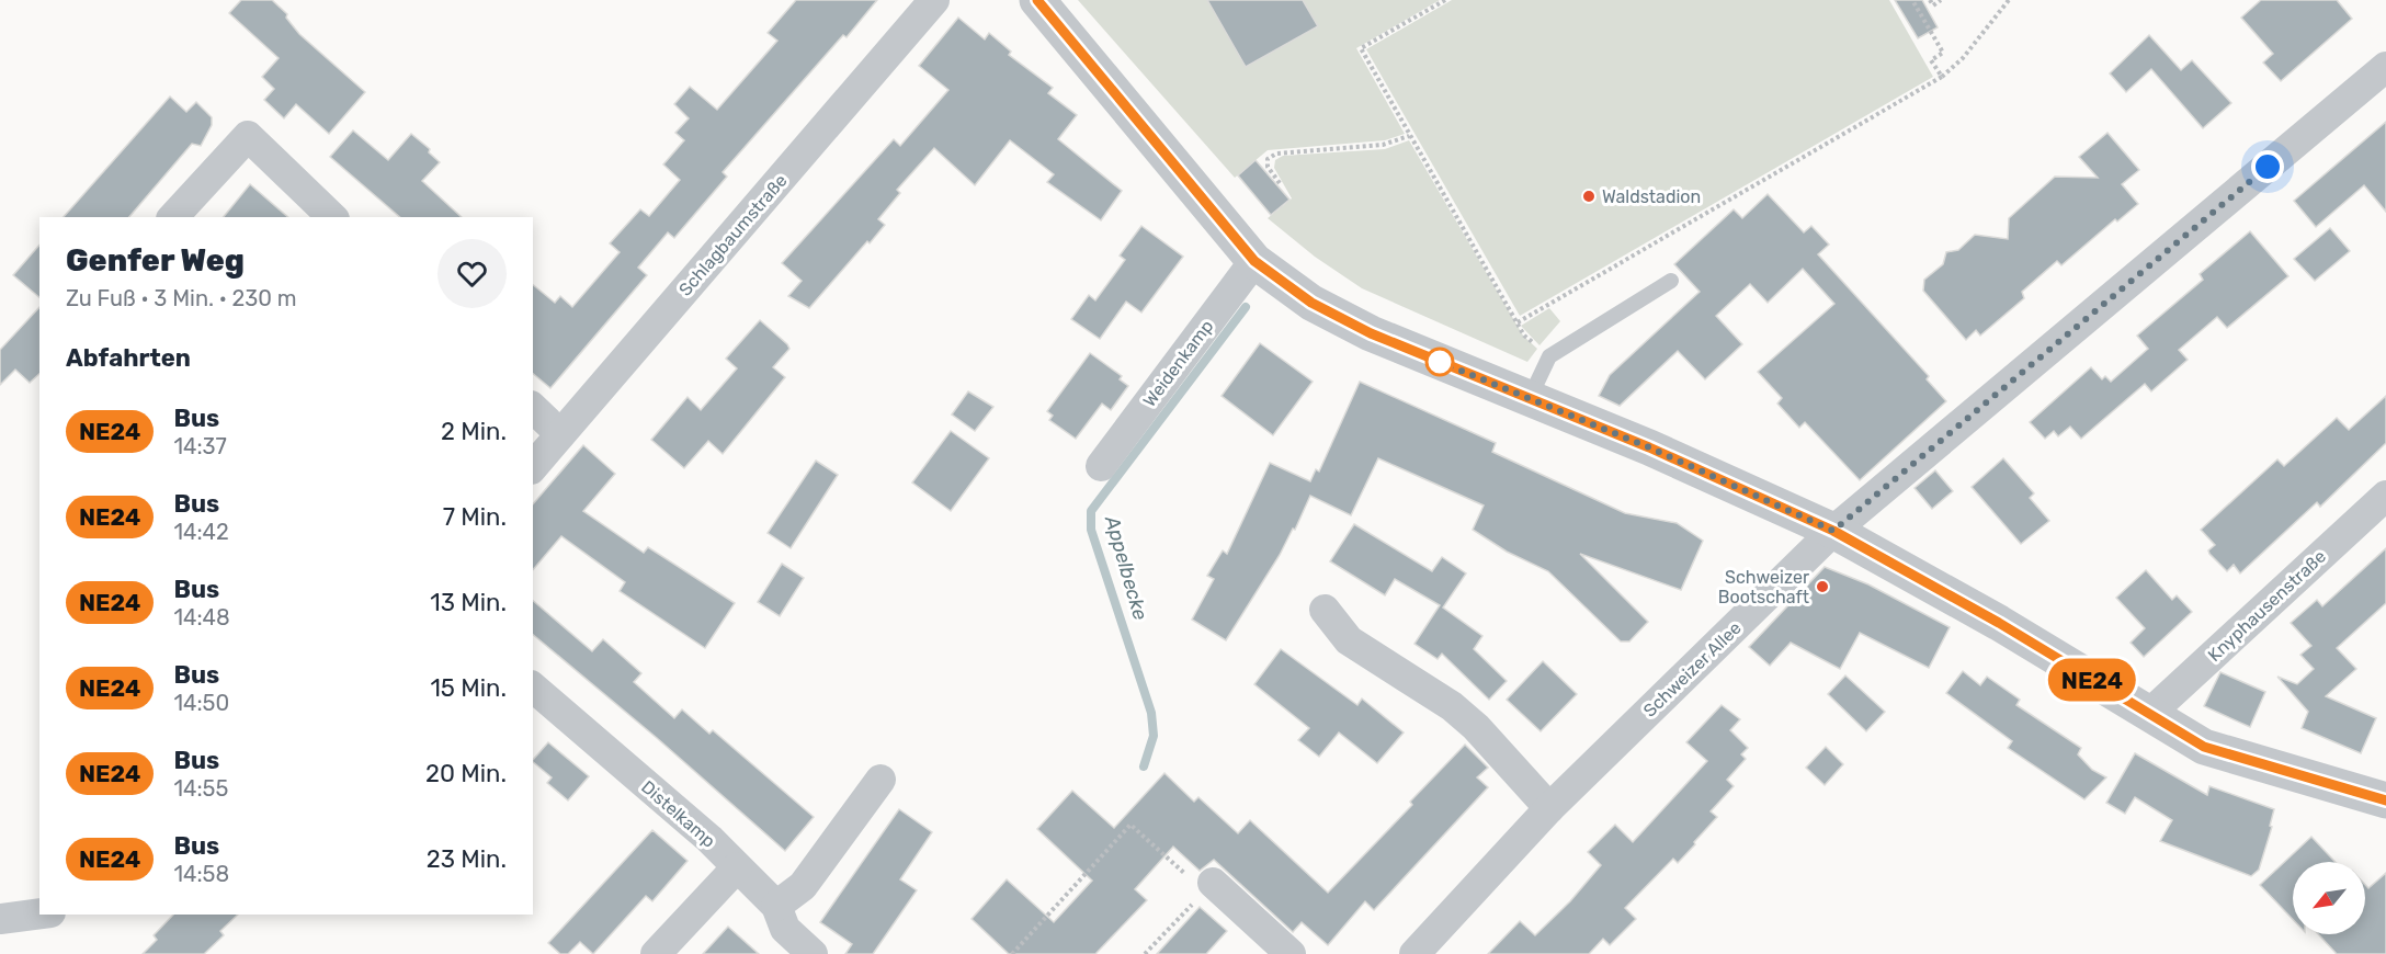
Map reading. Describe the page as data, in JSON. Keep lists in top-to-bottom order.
{
  "streets": {
    "street": [
      "Schlagbaumstraße",
      "Weidenkamp",
      "Knyphausenstraße",
      "Schweizer Allee",
      "Distelkamp"
    ]
  },
  "water": ["Appelbecke"],
  "places": ["Waldstadion", "Schweizer Bootschaft"],
  "lines": ["bus line NE24"],
  "north": "bottom left",
  "page": {
    "on_map": "NE24",
    "heading": [
      ["Genfer Weg", "Zu Fuß · 3 Min. · 230 m"],
      "Abfahrten"
    ],
    "list": [
      {
        "mark": "NE24",
        "name": "Bus",
        "note": "14:37",
        "value": "2 Min."
      },
      {
        "mark": "NE24",
        "name": "Bus",
        "note": "14:42",
        "value": "7 Min."
      },
      {
        "mark": "NE24",
        "name": "Bus",
        "note": "14:48",
        "value": "13 Min."
      },
      {
        "mark": "NE24",
        "name": "Bus",
        "note": "14:50",
        "value": "15 Min."
      },
      {
        "mark": "NE24",
        "name": "Bus",
        "note": "14:55",
        "value": "20 Min."
      },
      {
        "mark": "NE24",
        "name": "Bus",
        "note": "14:58",
        "value": "23 Min."
      }
    ]
  }
}
